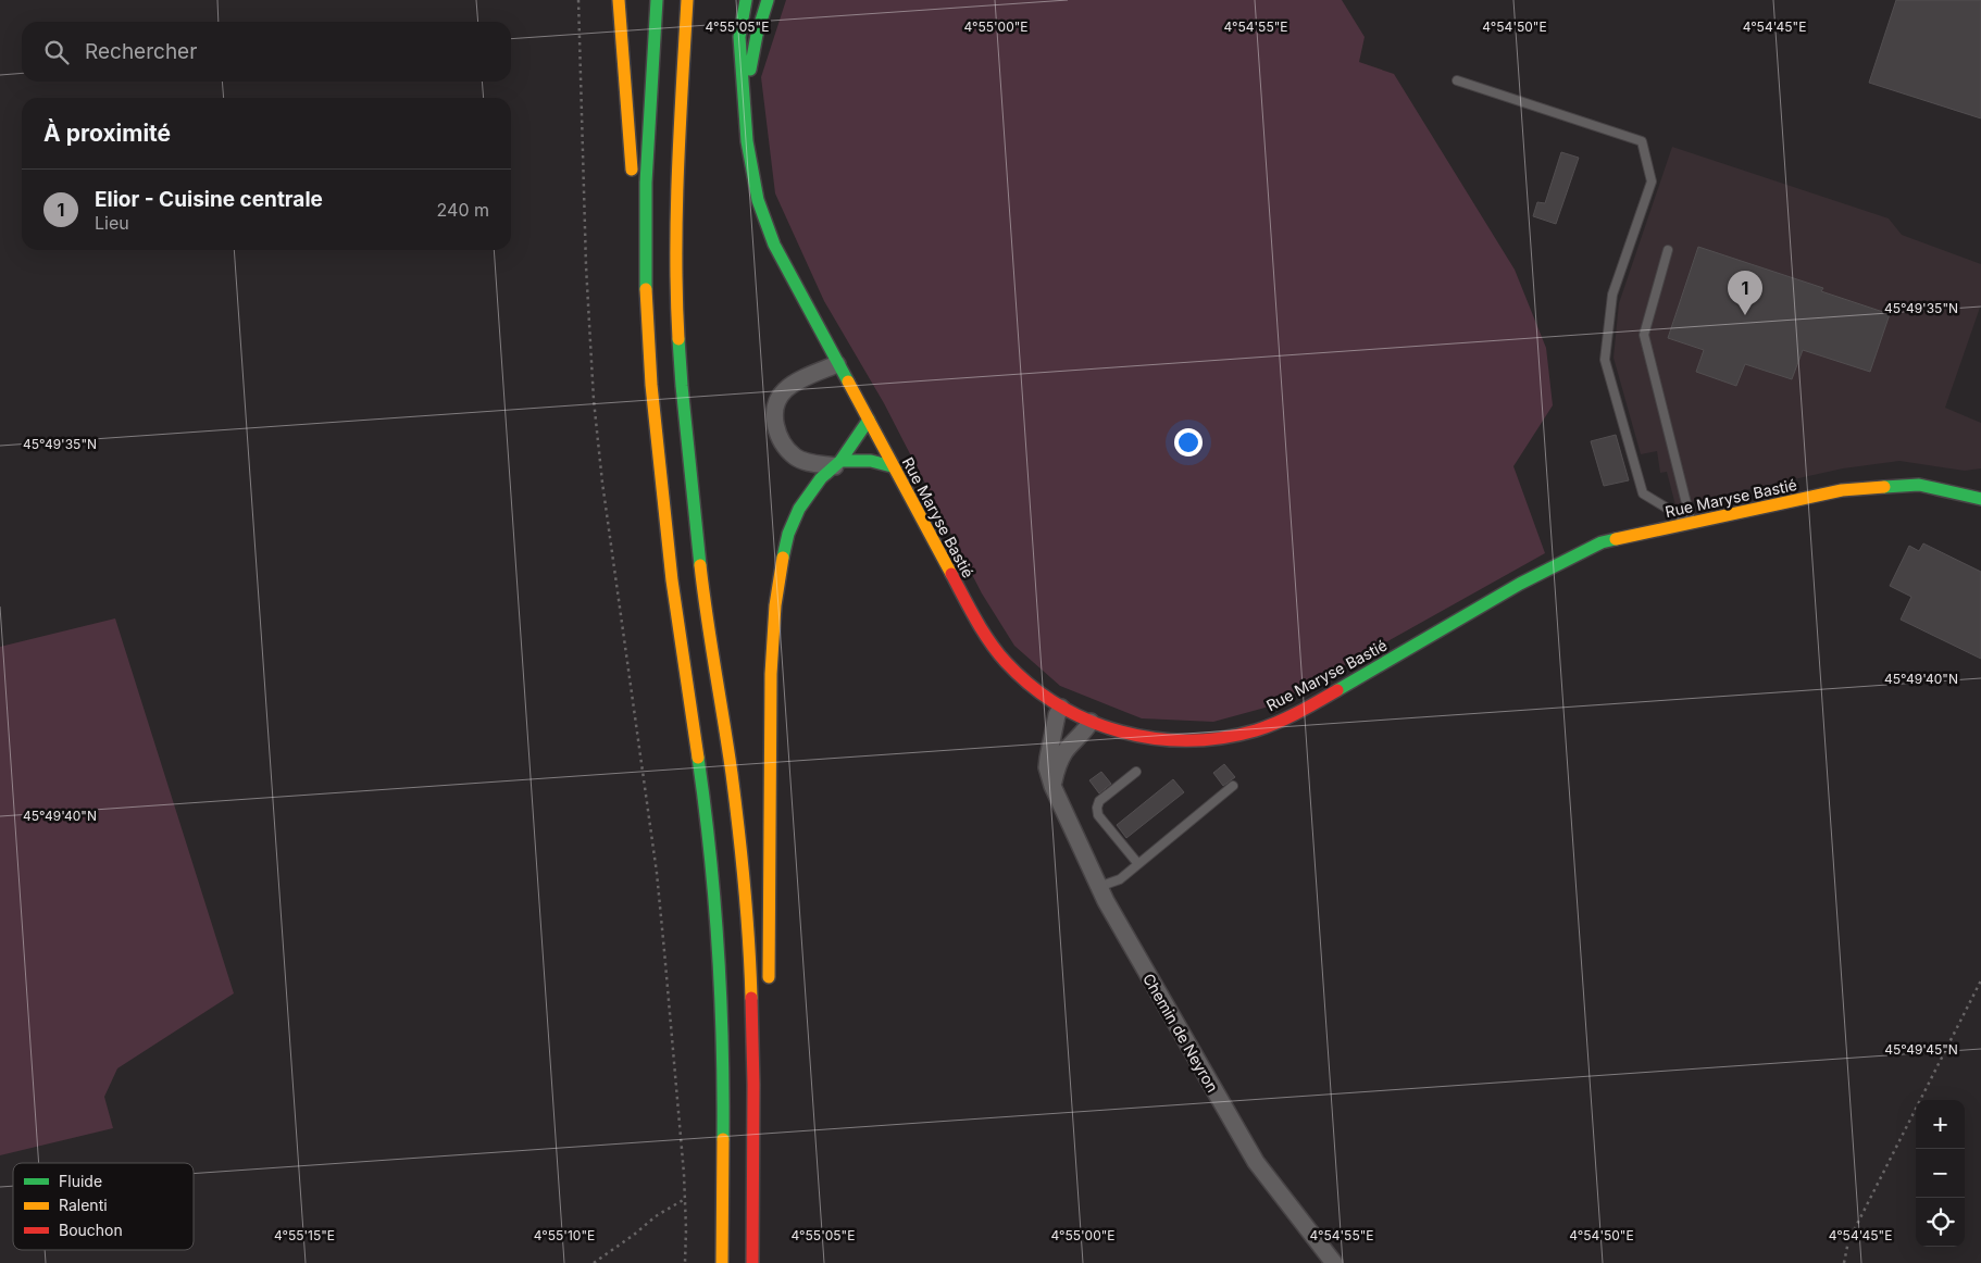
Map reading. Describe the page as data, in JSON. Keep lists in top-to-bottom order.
{
  "streets": {
    "main road": ["Rue Maryse Bastié"],
    "street": ["Chemin de Neyron"]
  },
  "crossings": [
    ["Rue Maryse Bastié", "Chemin de Neyron"]
  ],
  "legend": ["Fluide", "Ralenti", "Bouchon"],
  "page": {
    "search": "Rechercher",
    "heading": "À proximité",
    "list": [
      {
        "mark": "1",
        "name": "Elior - Cuisine centrale",
        "note": "Lieu",
        "value": "240 m"
      }
    ],
    "pins": "1",
    "map_buttons": ["+", "−"]
  },
  "coordinates": [
    "4°55'05\"E",
    "4°55'00\"E",
    "4°54'55\"E",
    "4°54'50\"E",
    "4°54'45\"E",
    "45°49'35\"N",
    "45°49'40\"N",
    "45°49'45\"N",
    "4°55'15\"E",
    "4°55'10\"E"
  ]
}
